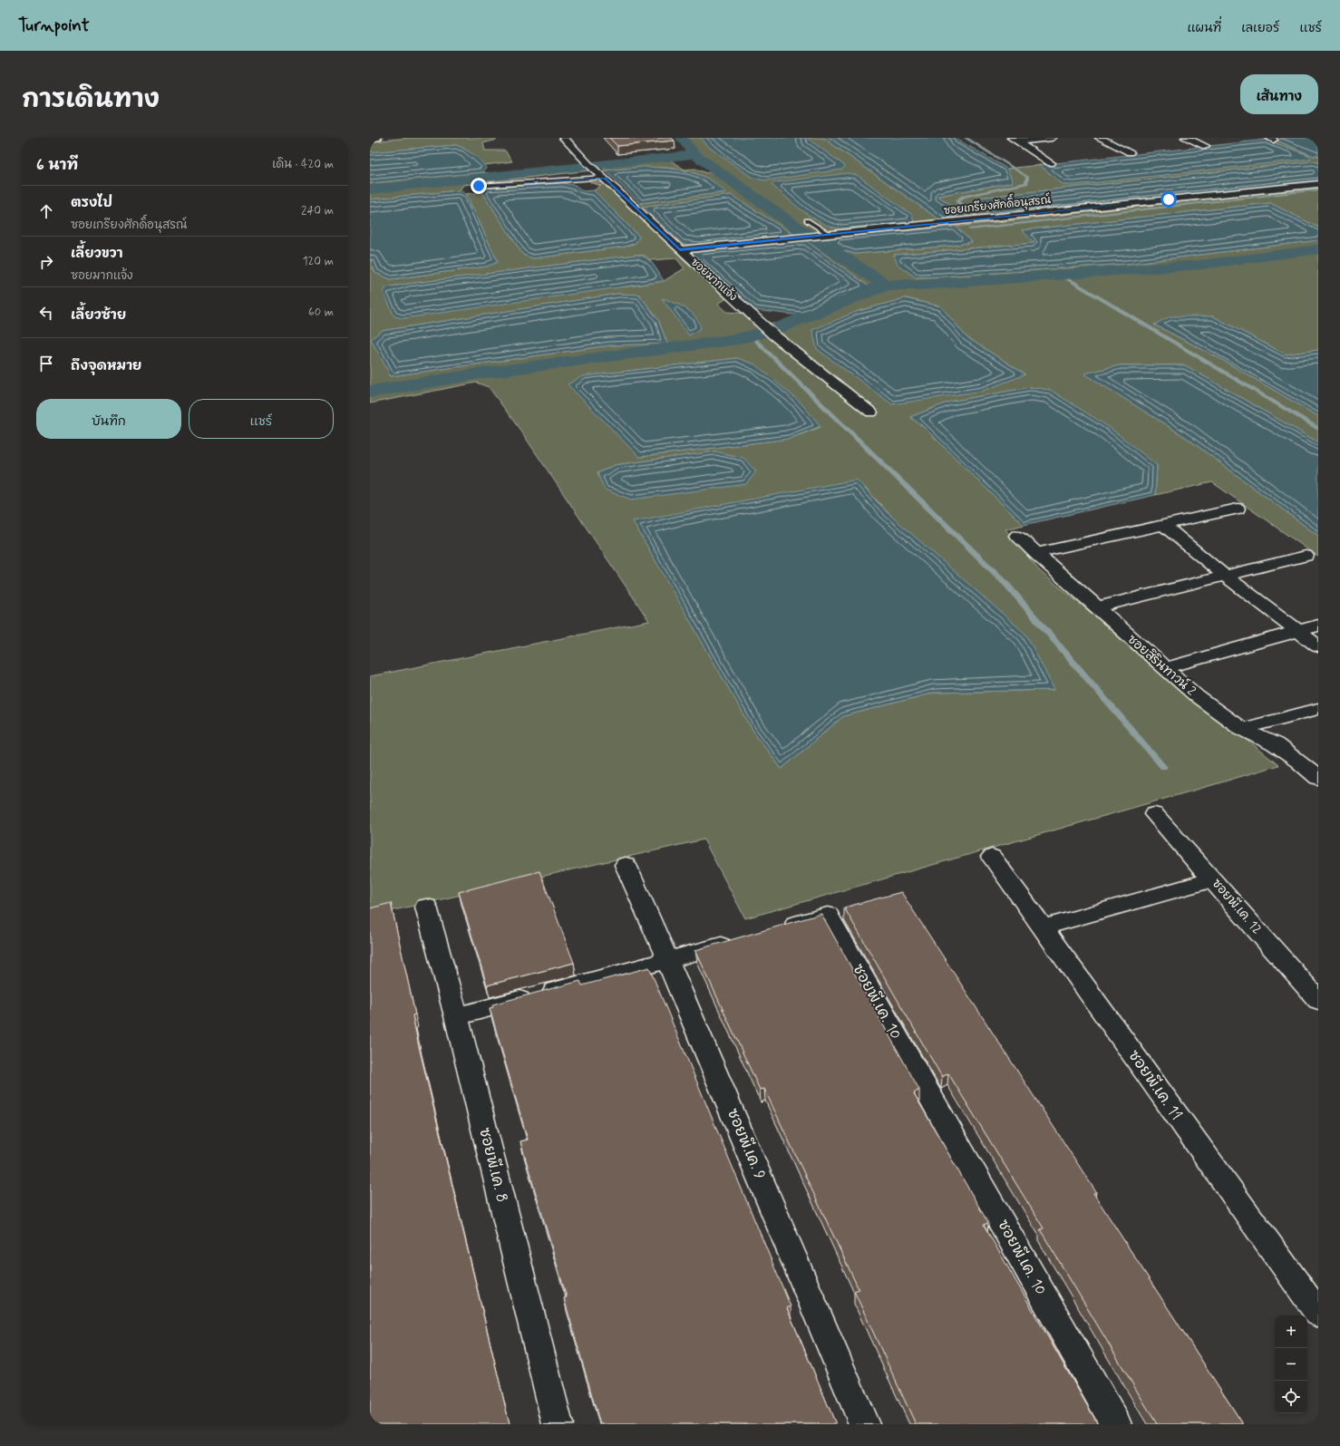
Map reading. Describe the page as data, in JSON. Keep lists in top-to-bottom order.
{
  "streets": {
    "street": [
      "ซอยเกรียงศักดิ์อนุสรณ์",
      "ซอยมากแจ้ง",
      "ซอยสิรินทาวน์ 2",
      "ซอยพี.เค. 12",
      "ซอยพี.เค. 10",
      "ซอยพี.เค. 11",
      "ซอยพี.เค. 9",
      "ซอยพี.เค. 8"
    ]
  },
  "crossings": [
    ["ซอยเกรียงศักดิ์อนุสรณ์", "ซอยมากแจ้ง"]
  ],
  "page": {
    "header": "Turnpoint",
    "nav": ["แผนที่", "เลเยอร์", "แชร์"],
    "title": "การเดินทาง",
    "buttons": [
      "เส้นทาง",
      ["บันทึก", "แชร์"]
    ],
    "heading": ["6 นาที", "เดิน · 420 m"],
    "list": [
      ["ตรงไป", "ซอยเกรียงศักดิ์อนุสรณ์", "240 m"],
      ["เลี้ยวขวา", "ซอยมากแจ้ง", "120 m"],
      ["เลี้ยวซ้าย", "60 m"],
      "ถึงจุดหมาย"
    ],
    "map_buttons": ["+", "−"]
  }
}
